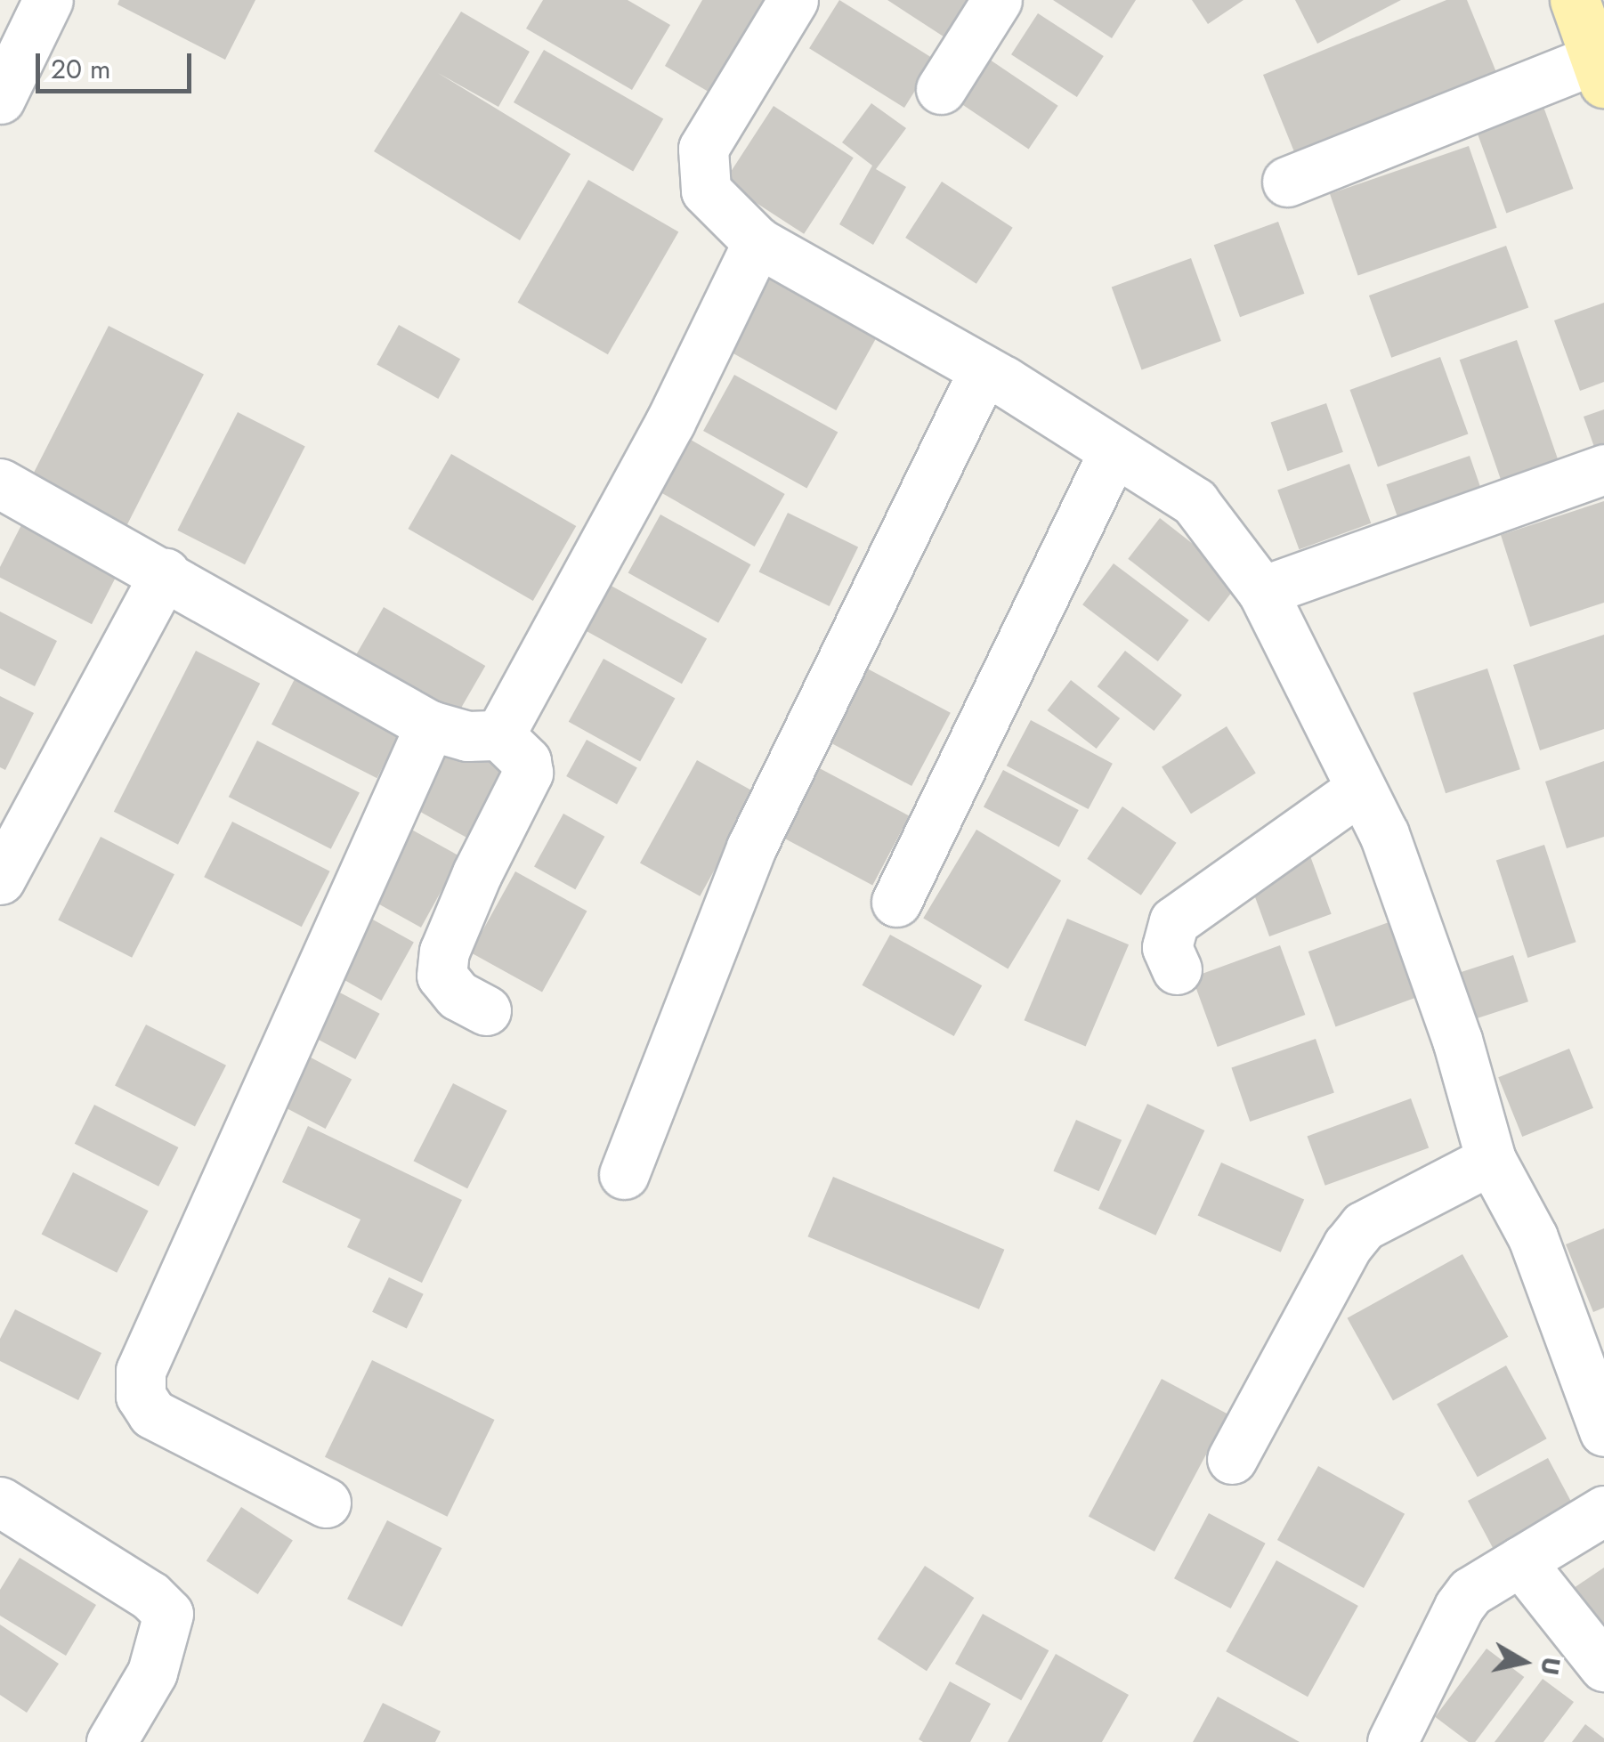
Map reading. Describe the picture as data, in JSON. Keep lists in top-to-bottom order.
{
  "scale_bar": "20 m",
  "north": "right"
}
